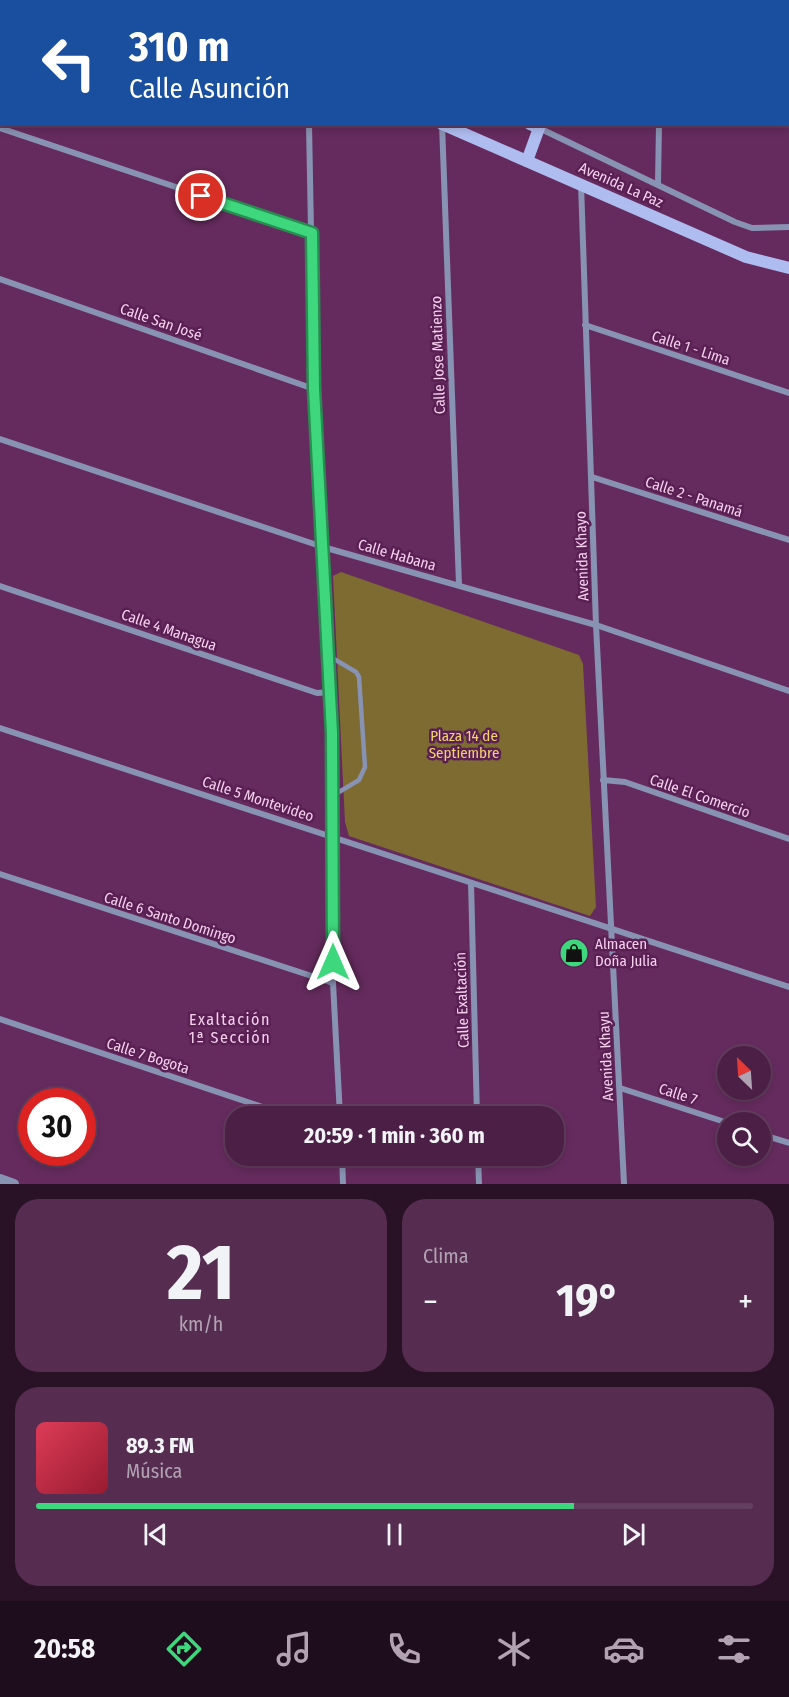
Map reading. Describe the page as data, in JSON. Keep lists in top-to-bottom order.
{
  "streets": {
    "main road": ["Avenida La Paz"],
    "street": [
      "Calle San José",
      "Calle 1 - Lima",
      "Calle Jose Matienzo",
      "Calle 2 - Panamá",
      "Calle Habana",
      "Avenida Khayo",
      "Calle 4 Managua",
      "Calle El Comercio",
      "Calle 5 Montevideo",
      "Calle 6 Santo Domingo",
      "Calle Exaltación",
      "Calle 7 Bogota",
      "Avenida Khayu",
      "Calle 7"
    ]
  },
  "crossings": [
    ["Avenida La Paz", "Avenida Khayo"],
    ["Calle 1 - Lima", "Avenida Khayo"],
    ["Calle Jose Matienzo", "Calle Habana"],
    ["Calle 2 - Panamá", "Avenida Khayo"],
    ["Calle Habana", "Avenida Khayo"],
    ["Avenida Khayo", "Calle El Comercio"],
    ["Avenida Khayo", "Calle 5 Montevideo"],
    ["Avenida Khayo", "Avenida Khayu"],
    ["Calle 5 Montevideo", "Calle Exaltación"],
    ["Calle 5 Montevideo", "Avenida Khayu"],
    ["Avenida Khayu", "Calle 7"]
  ],
  "districts": ["Exaltación 1ª Sección"],
  "parks": ["Plaza 14 de Septiembre"],
  "places": {
    "shop": ["Almacen Doña Julia"]
  },
  "north": "top left",
  "page": {
    "turn": ["310 m", "Calle Asunción"],
    "limit": "30",
    "trip": "20:59 · 1 min · 360 m",
    "tile": [
      ["21", "km/h"],
      "Clima"
    ],
    "heat": ["−", "19°", "+"],
    "song": ["89.3 FM", "Música"],
    "tabs": "20:58"
  }
}
